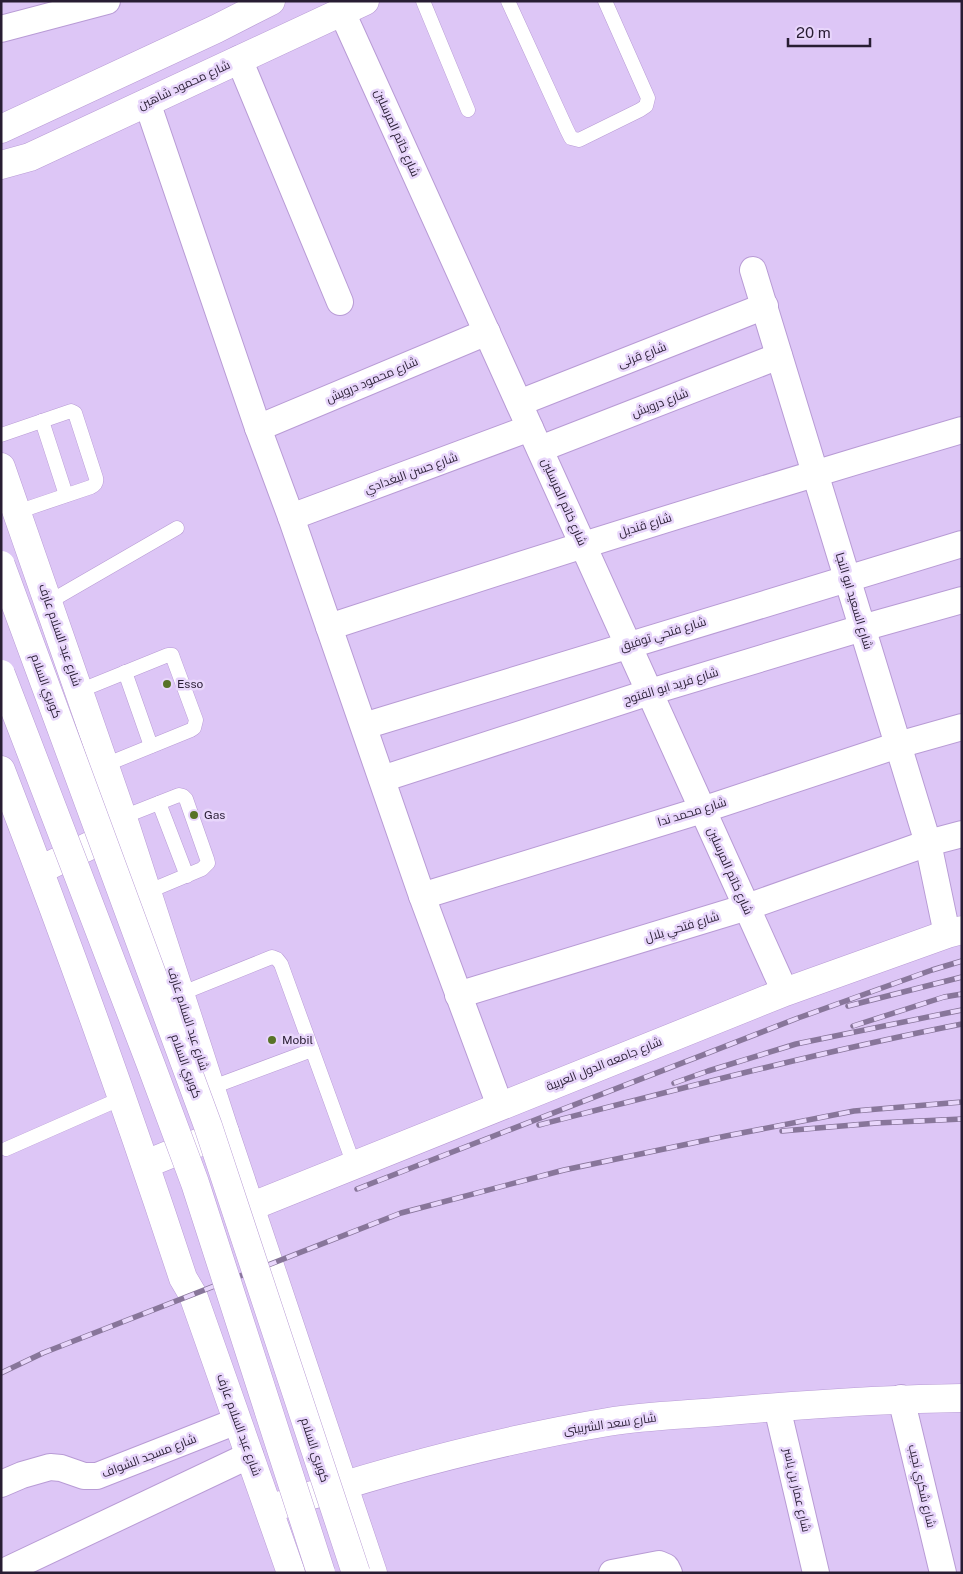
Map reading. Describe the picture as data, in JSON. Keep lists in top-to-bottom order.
{
  "streets": {
    "main road": [
      "شارع محمود شاهين",
      "شارع عبد السلام عارف",
      "كوبري السلام",
      "شارع جامعه الدول العربية",
      "شارع سعد الشربينى"
    ],
    "street": [
      "شارع خاتم المرسلين",
      "شارع قرنى",
      "شارع محمود درويش",
      "شارع درويش",
      "شارع حسن البغدادي",
      "شارع قنديل",
      "شارع السعيد ابو النجا",
      "شارع فتحي توفيق",
      "شارع فريد ابو الفتوح",
      "شارع محمد ندا",
      "شارع فتحي بلال",
      "شارع مسجد الشواف",
      "شارع شكري نجيب",
      "شارع عمار بن ياسر"
    ]
  },
  "crossings": [
    ["شارع محمود شاهين", "شارع خاتم المرسلين"],
    ["شارع خاتم المرسلين", "شارع قرنى"],
    ["شارع خاتم المرسلين", "شارع محمود درويش"],
    ["شارع خاتم المرسلين", "شارع درويش"],
    ["شارع خاتم المرسلين", "شارع حسن البغدادي"],
    ["شارع خاتم المرسلين", "شارع قنديل"],
    ["شارع خاتم المرسلين", "شارع فتحي توفيق"],
    ["شارع خاتم المرسلين", "شارع فريد ابو الفتوح"],
    ["شارع خاتم المرسلين", "شارع محمد ندا"],
    ["شارع خاتم المرسلين", "شارع فتحي بلال"],
    ["شارع خاتم المرسلين", "شارع جامعه الدول العربية"],
    ["شارع قرنى", "شارع السعيد ابو النجا"],
    ["شارع درويش", "شارع حسن البغدادي"],
    ["شارع درويش", "شارع السعيد ابو النجا"],
    ["شارع قنديل", "شارع السعيد ابو النجا"],
    ["شارع السعيد ابو النجا", "شارع فتحي توفيق"],
    ["شارع السعيد ابو النجا", "شارع فريد ابو الفتوح"],
    ["شارع السعيد ابو النجا", "شارع محمد ندا"],
    ["شارع السعيد ابو النجا", "شارع فتحي بلال"],
    ["شارع السعيد ابو النجا", "شارع جامعه الدول العربية"],
    ["شارع عبد السلام عارف", "شارع جامعه الدول العربية"],
    ["شارع عبد السلام عارف", "شارع سعد الشربينى"],
    ["شارع عبد السلام عارف", "شارع مسجد الشواف"],
    ["شارع سعد الشربينى", "شارع شكري نجيب"],
    ["شارع سعد الشربينى", "شارع عمار بن ياسر"]
  ],
  "places": ["Esso", "Gas", "Mobil"],
  "scale_bar": "20 m"
}
